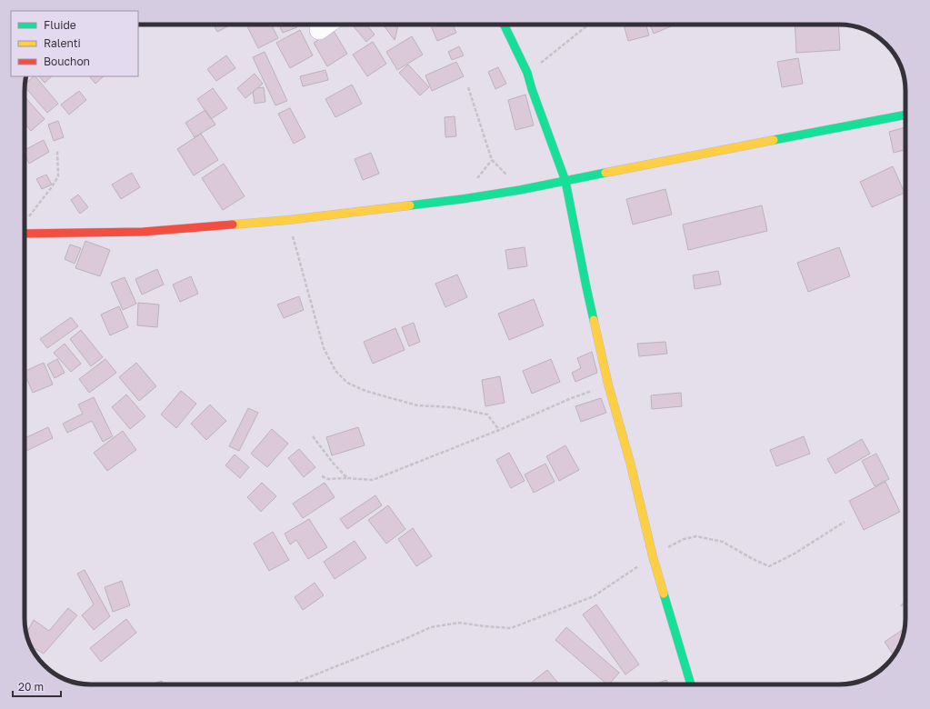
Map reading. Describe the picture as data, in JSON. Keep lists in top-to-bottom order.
{
  "legend": ["Fluide", "Ralenti", "Bouchon"],
  "scale_bar": "20 m"
}
